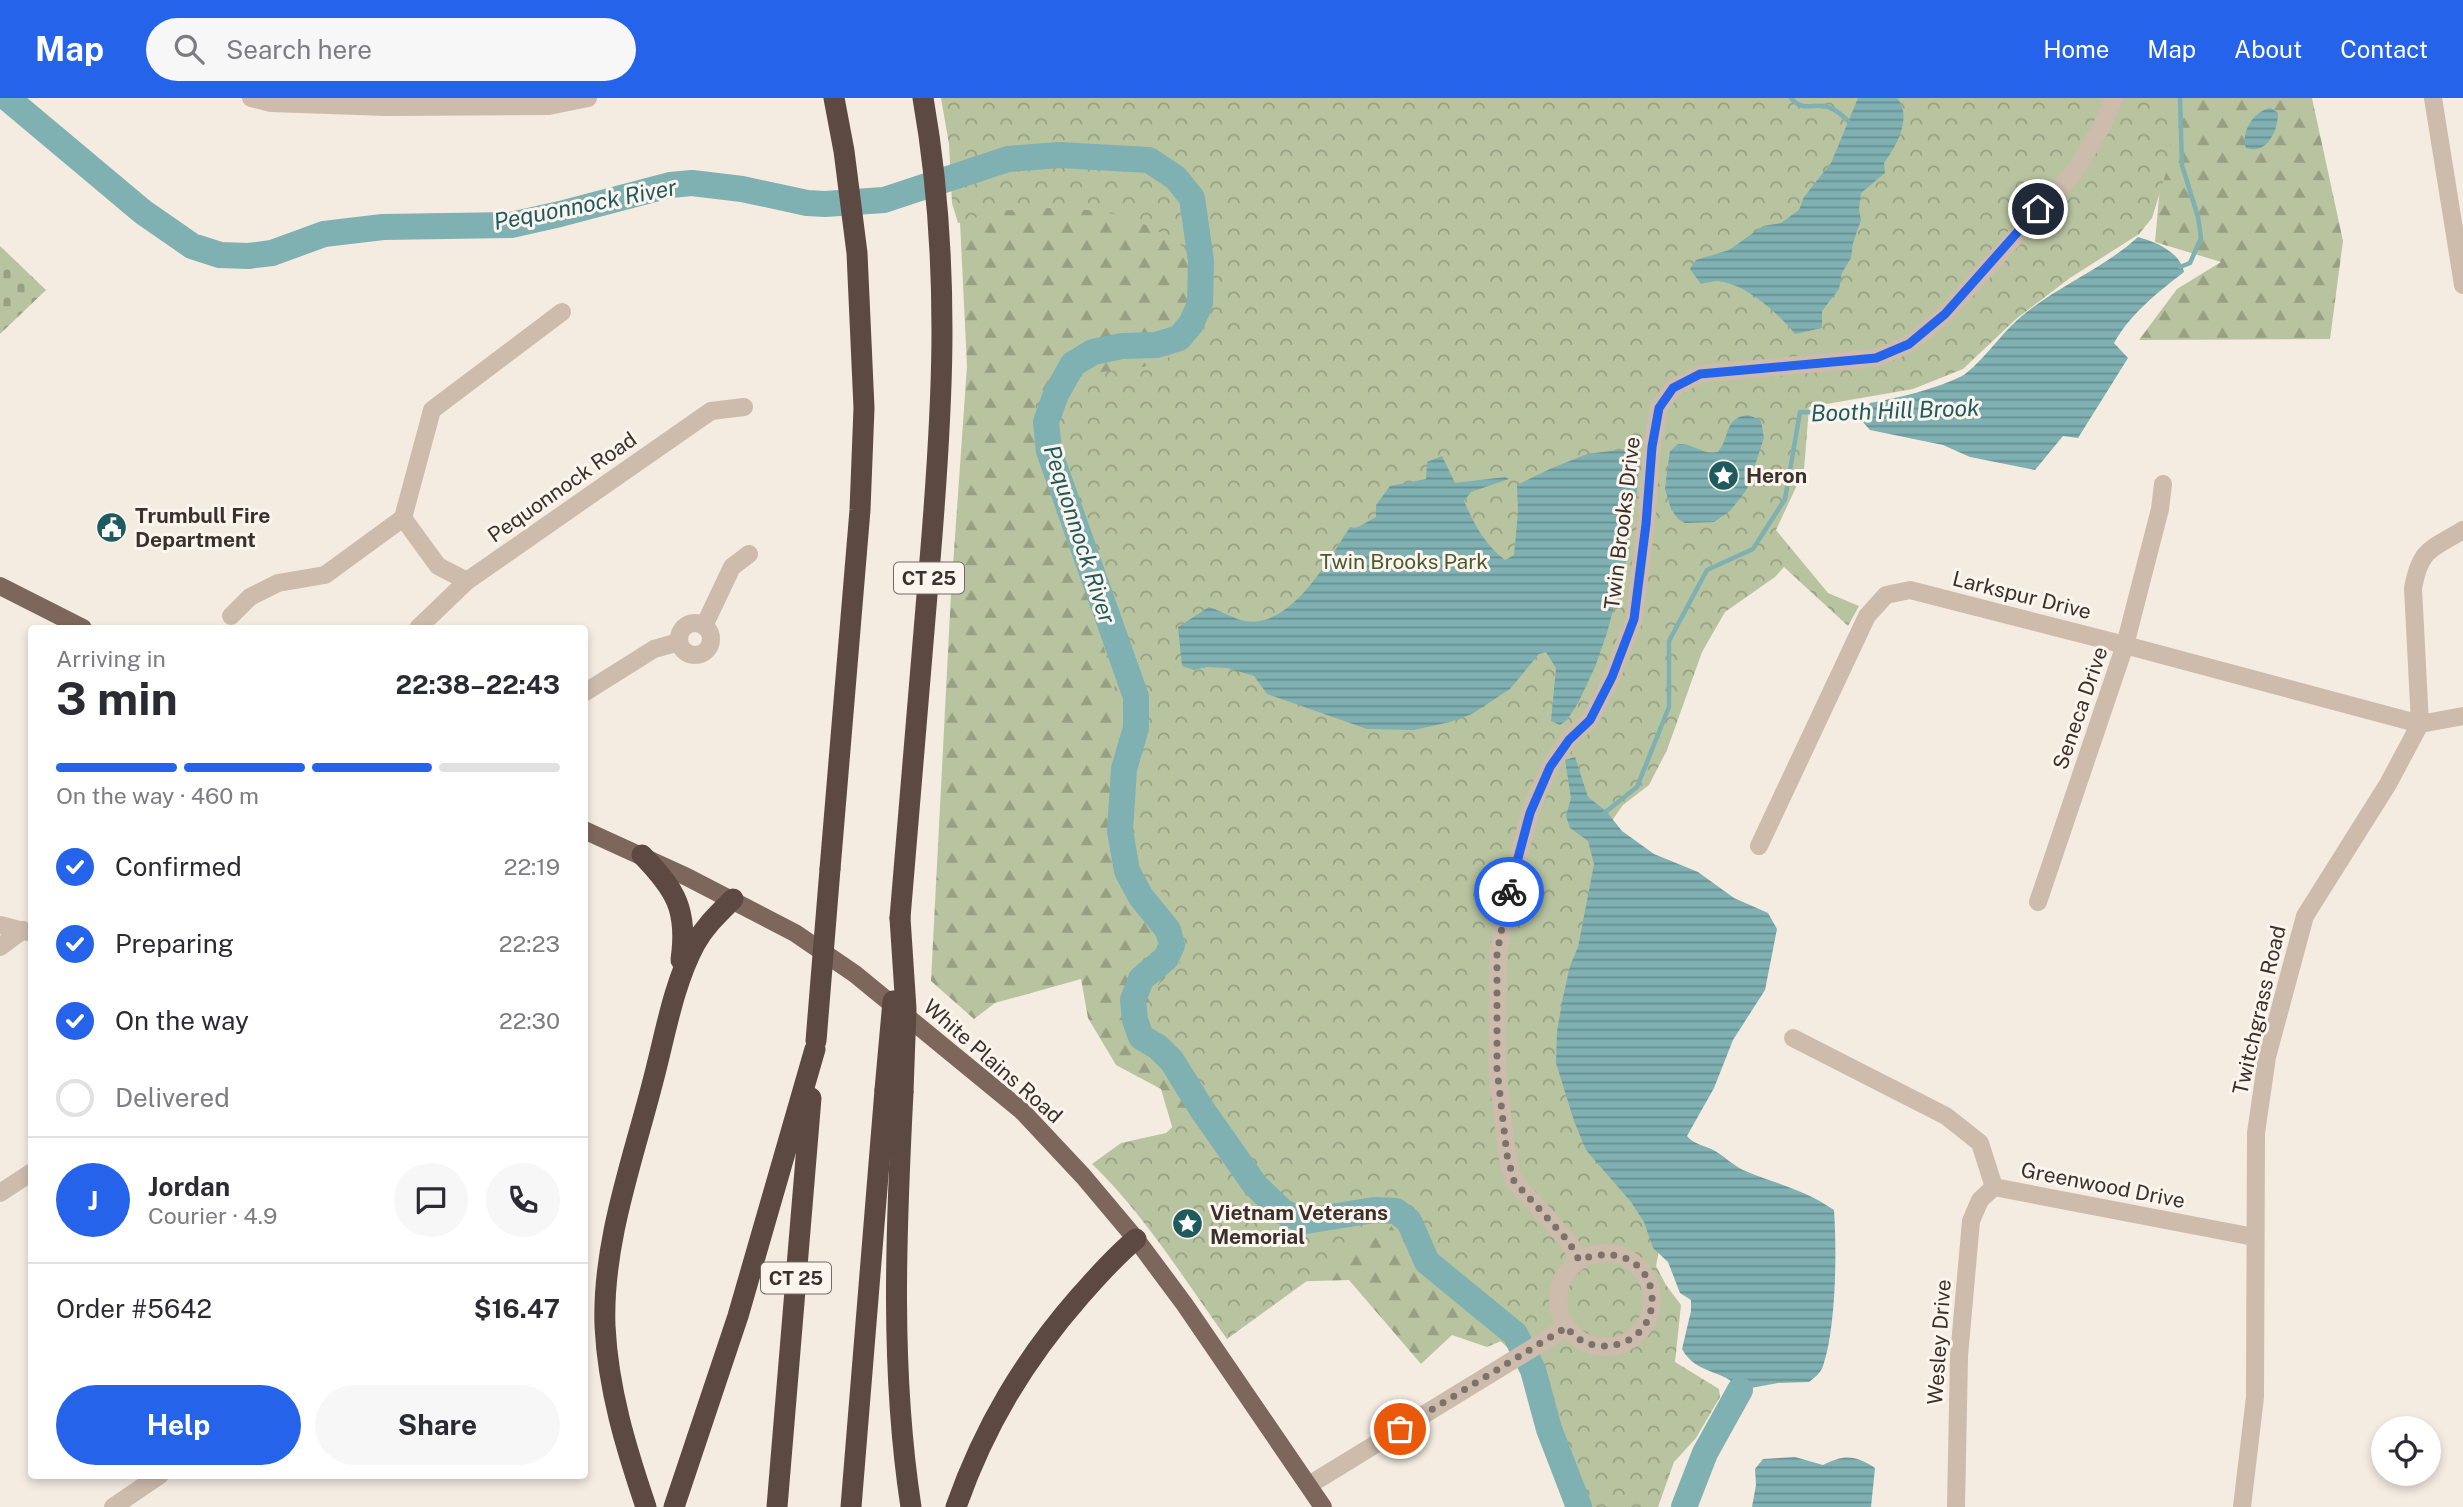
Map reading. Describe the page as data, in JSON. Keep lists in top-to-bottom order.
{
  "streets": {
    "highway": ["CT 25"],
    "main road": ["White Plains Road"],
    "street": [
      "Pequonnock Road",
      "Twin Brooks Drive",
      "Larkspur Drive",
      "Seneca Drive",
      "Twitchgrass Road",
      "Greenwood Drive",
      "Wesley Drive"
    ]
  },
  "crossings": [
    ["Larkspur Drive", "Seneca Drive"],
    ["Larkspur Drive", "Twitchgrass Road"],
    ["Twitchgrass Road", "Greenwood Drive"],
    ["Greenwood Drive", "Wesley Drive"]
  ],
  "water": ["Pequonnock River", "Booth Hill Brook"],
  "parks": ["Twin Brooks Park"],
  "places": {
    "place": ["Heron", "Vietnam Veterans Memorial"],
    "public building": ["Trumbull Fire Department"]
  },
  "page": {
    "header": "Map",
    "search": "Search here",
    "nav": [
      "Home",
      "Map",
      "About",
      "Contact"
    ],
    "heading": ["3 min", "Arriving in", "22:38–22:43"],
    "panel": [
      "Jordan",
      "Courier · 4.9",
      "Order #5642",
      "$16.47"
    ],
    "bar": "On the way · 460 m",
    "list": [
      ["Confirmed", "22:19"],
      ["Preparing", "22:23"],
      ["On the way", "22:30"],
      "Delivered"
    ],
    "round": "J",
    "buttons": ["Help", "Share"]
  }
}
